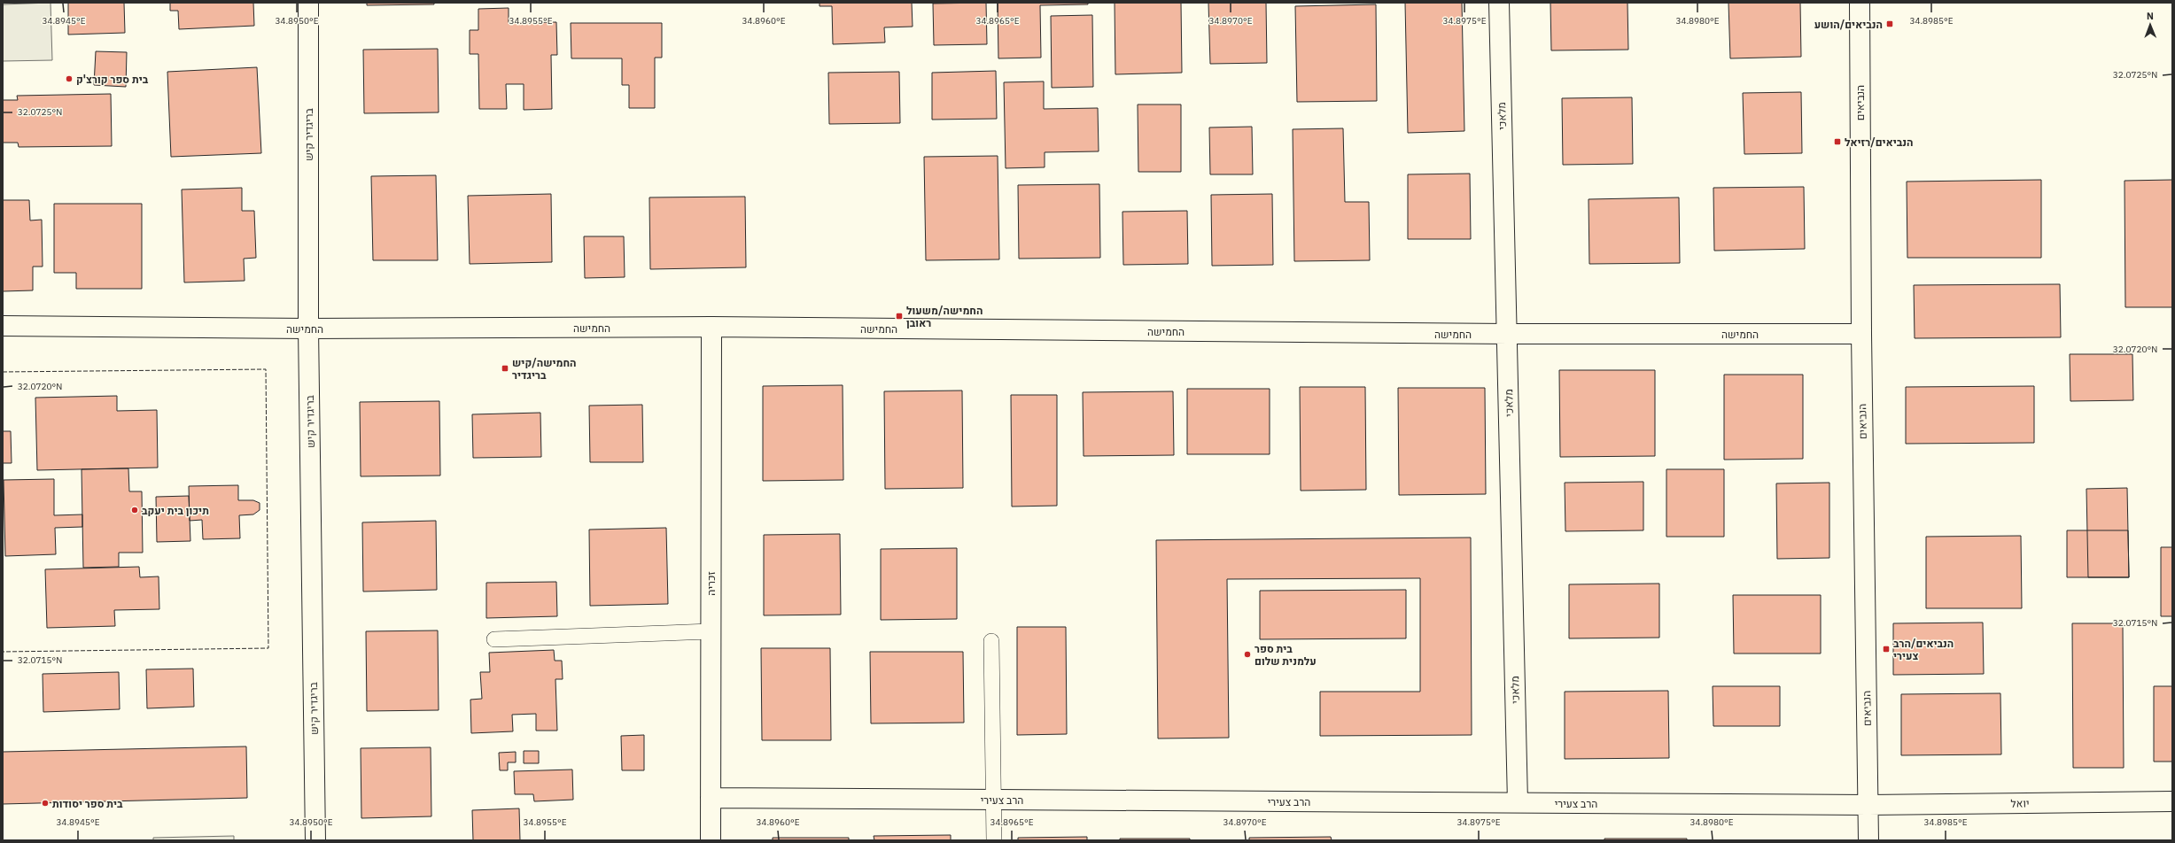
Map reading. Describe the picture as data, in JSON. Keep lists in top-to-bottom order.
{
  "streets": {
    "street": [
      "הנביאים",
      "מלאכי",
      "בריגדיר קיש",
      "החמישה",
      "זכריה",
      "הרב צעירי",
      "יואל"
    ]
  },
  "crossings": [
    ["הנביאים", "החמישה"],
    ["הנביאים", "הרב צעירי"],
    ["הנביאים", "יואל"],
    ["מלאכי", "החמישה"],
    ["מלאכי", "הרב צעירי"],
    ["בריגדיר קיש", "החמישה"],
    ["החמישה", "זכריה"],
    ["זכריה", "הרב צעירי"],
    ["הרב צעירי", "יואל"]
  ],
  "places": {
    "transit": [
      "הנביאים/הושע",
      "הנביאים/רזיאל",
      "החמישה/משעול ראובן",
      "החמישה/קיש בריגדיר",
      "הנביאים/הרב צעירי"
    ],
    "other": [
      "בית ספר קורצ'ק",
      "תיכון בית יעקב",
      "בית ספר עלמנית שלום",
      "בית ספר יסודות"
    ]
  },
  "north": "top",
  "coordinates": [
    "34.8945°E",
    "34.8950°E",
    "34.8955°E",
    "34.8960°E",
    "34.8965°E",
    "34.8970°E",
    "34.8975°E",
    "34.8980°E",
    "34.8985°E",
    "32.0725°N",
    "32.0720°N",
    "32.0715°N"
  ]
}
